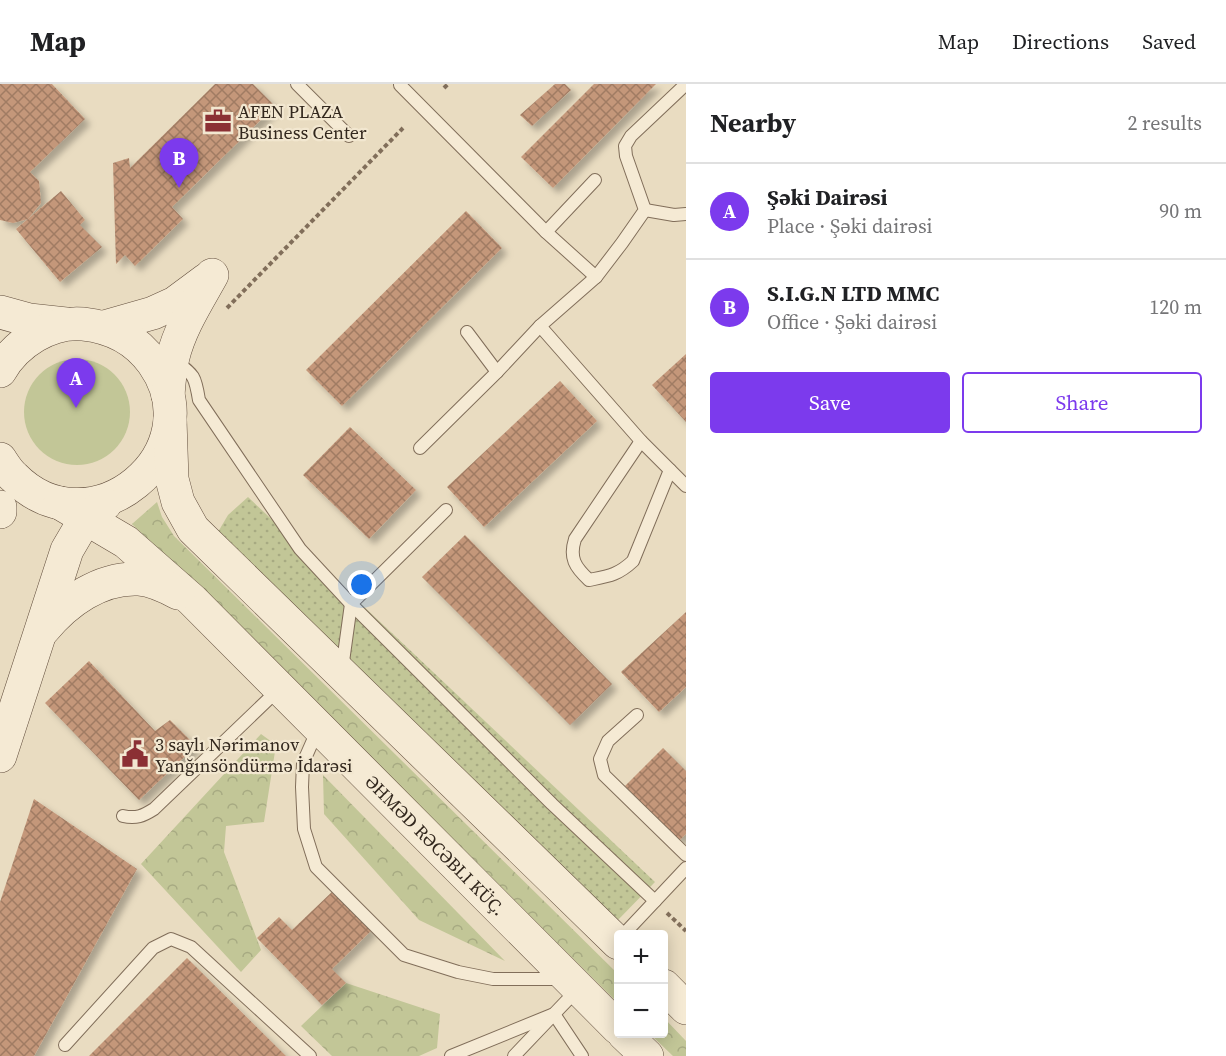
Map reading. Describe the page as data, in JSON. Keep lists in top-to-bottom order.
{
  "streets": {
    "main road": ["ƏHMƏD RƏCƏBLI KÜÇ."]
  },
  "places": {
    "office": ["AFEN PLAZA Business Center"],
    "public building": ["3 saylı Nərimanov Yanğınsöndürmə İdarəsi"]
  },
  "page": {
    "header": "Map",
    "nav": ["Map", "Directions", "Saved"],
    "heading": ["Nearby", "2 results"],
    "pins": ["B", "A"],
    "list": [
      {
        "mark": "A",
        "name": "Şəki Dairəsi",
        "note": "Place · Şəki dairəsi",
        "value": "90 m"
      },
      {
        "mark": "B",
        "name": "S.I.G.N LTD MMC",
        "note": "Office · Şəki dairəsi",
        "value": "120 m"
      }
    ],
    "buttons": ["Save", "Share"],
    "map_buttons": ["+", "−"]
  }
}
